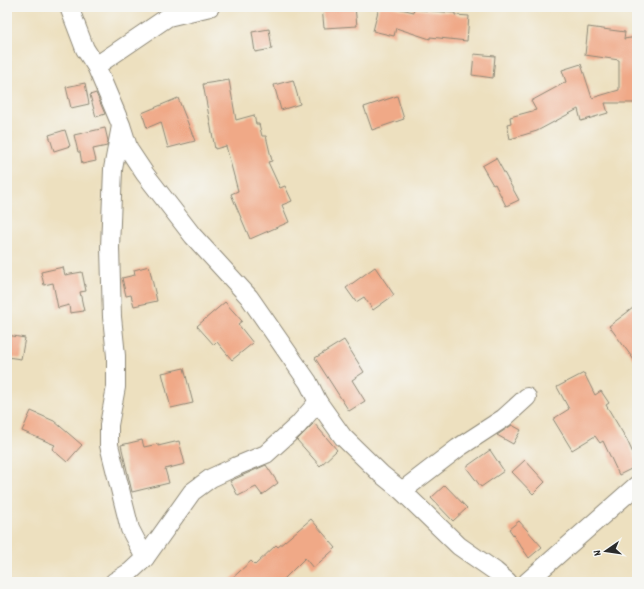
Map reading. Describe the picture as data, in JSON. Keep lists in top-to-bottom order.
{
  "north": "left"
}
